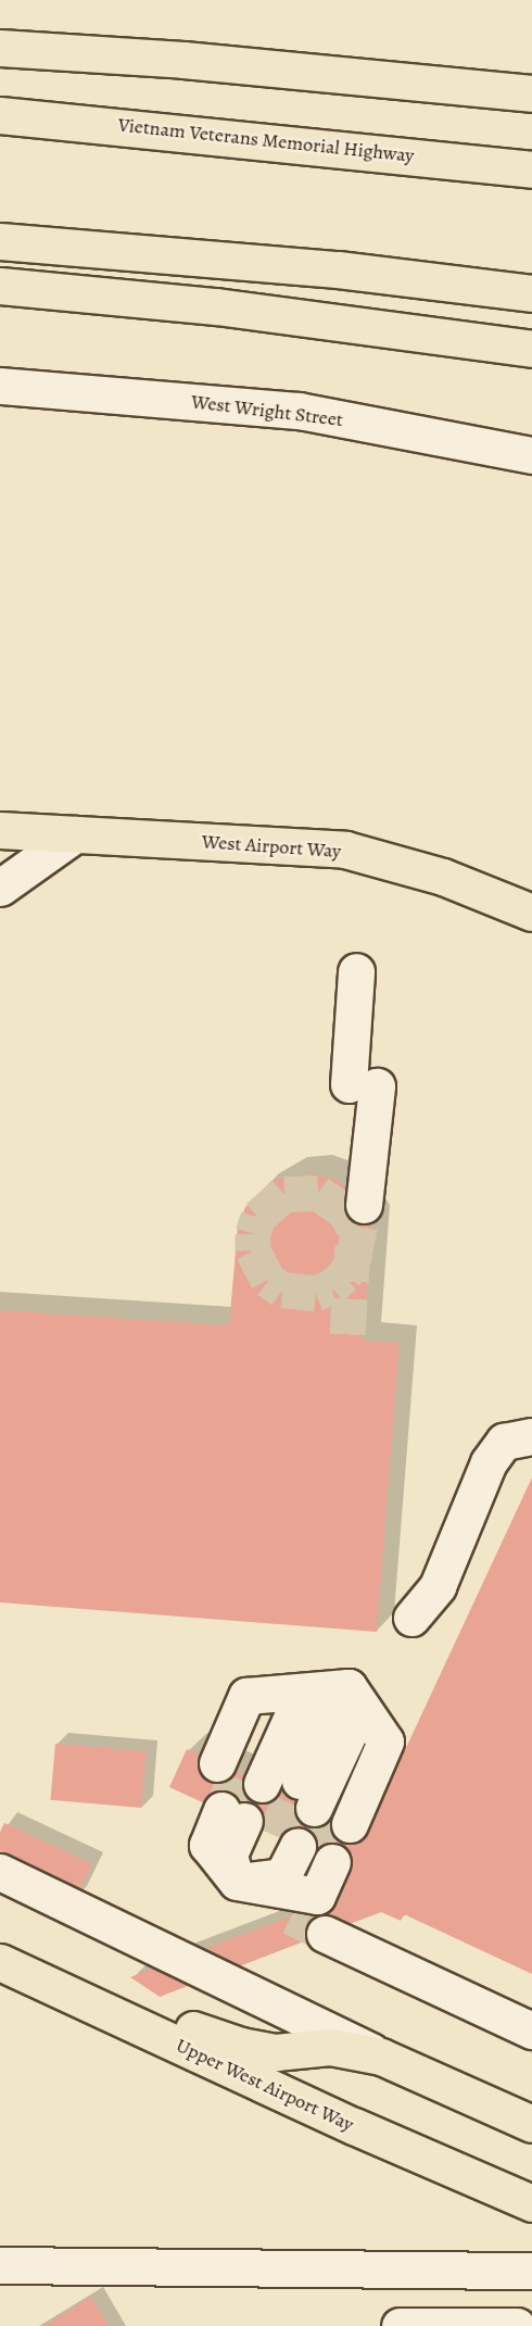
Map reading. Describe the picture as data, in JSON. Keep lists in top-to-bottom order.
{
  "streets": {
    "main road": ["Vietnam Veterans Memorial Highway", "West Airport Way", "Upper West Airport Way"],
    "street": ["West Wright Street"]
  }
}
